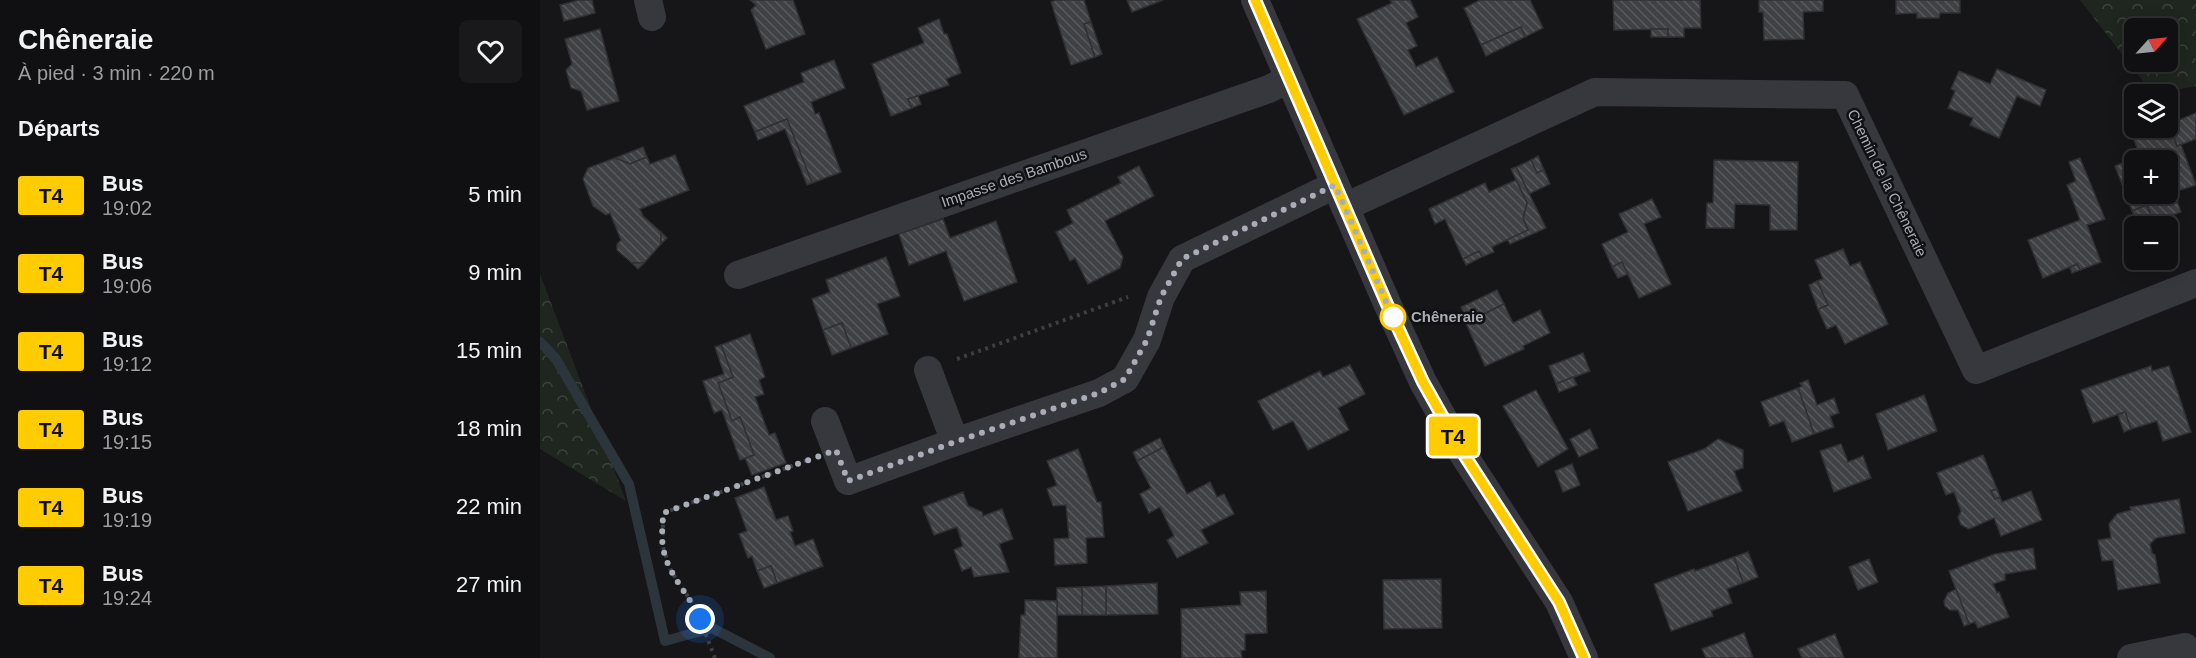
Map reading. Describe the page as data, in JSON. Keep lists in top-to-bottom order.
{
  "streets": {
    "street": ["Impasse des Bambous", "Chemin de la Chêneraie"]
  },
  "places": ["Chêneraie"],
  "lines": ["bus line T4"],
  "north": "top right",
  "page": {
    "heading": [
      ["Chêneraie", "À pied · 3 min · 220 m"],
      "Départs"
    ],
    "on_map": "T4",
    "map_buttons": ["+", "−"],
    "list": [
      {
        "mark": "T4",
        "name": "Bus",
        "note": "19:02",
        "value": "5 min"
      },
      {
        "mark": "T4",
        "name": "Bus",
        "note": "19:06",
        "value": "9 min"
      },
      {
        "mark": "T4",
        "name": "Bus",
        "note": "19:12",
        "value": "15 min"
      },
      {
        "mark": "T4",
        "name": "Bus",
        "note": "19:15",
        "value": "18 min"
      },
      {
        "mark": "T4",
        "name": "Bus",
        "note": "19:19",
        "value": "22 min"
      },
      {
        "mark": "T4",
        "name": "Bus",
        "note": "19:24",
        "value": "27 min"
      }
    ]
  }
}
